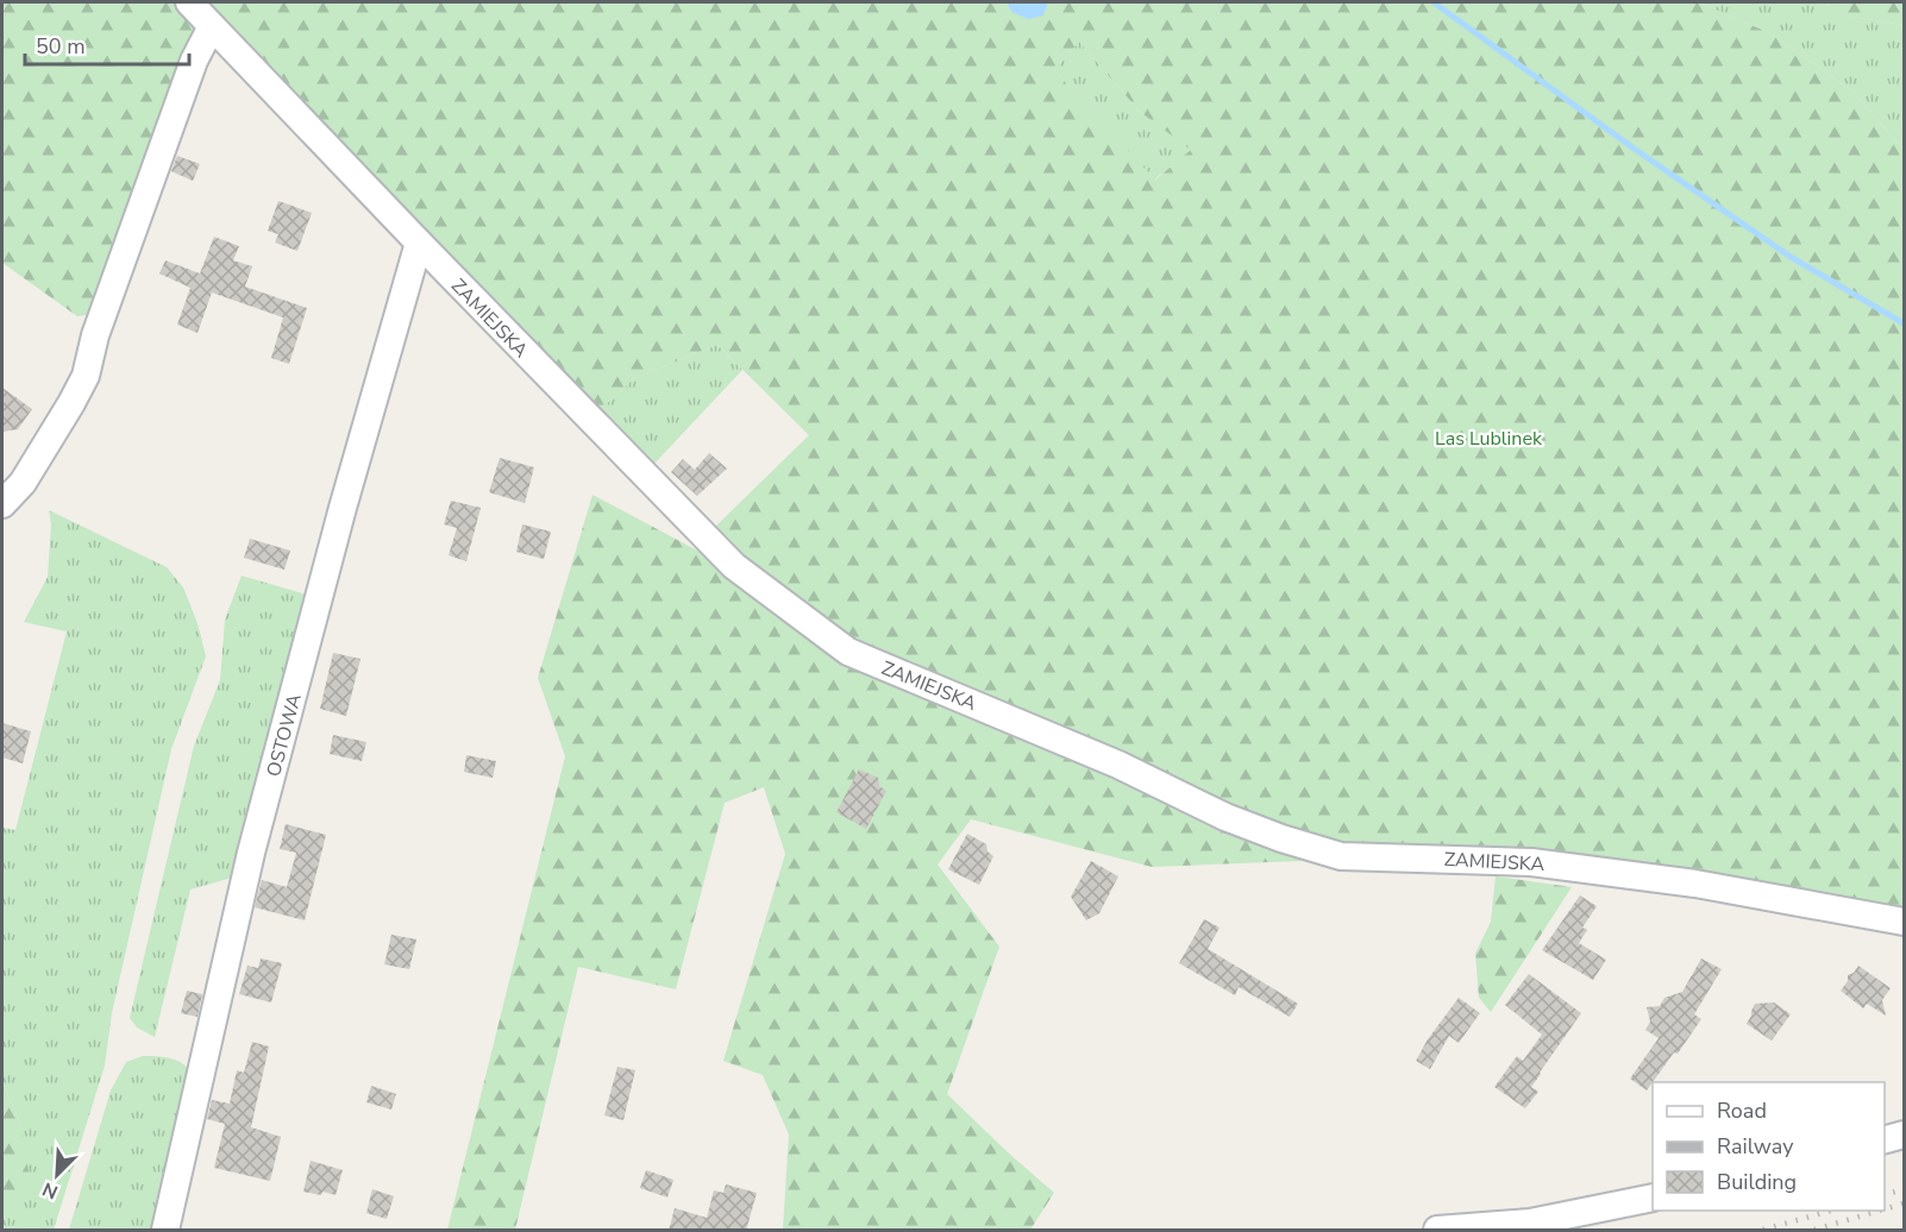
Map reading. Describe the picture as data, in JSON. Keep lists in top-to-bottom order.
{
  "streets": {
    "street": ["ZAMIEJSKA", "OSTOWA"]
  },
  "crossings": [
    ["ZAMIEJSKA", "OSTOWA"]
  ],
  "parks": ["Las Lublinek"],
  "legend": ["Road", "Railway", "Building"],
  "scale_bar": "50 m",
  "north": "bottom left"
}
